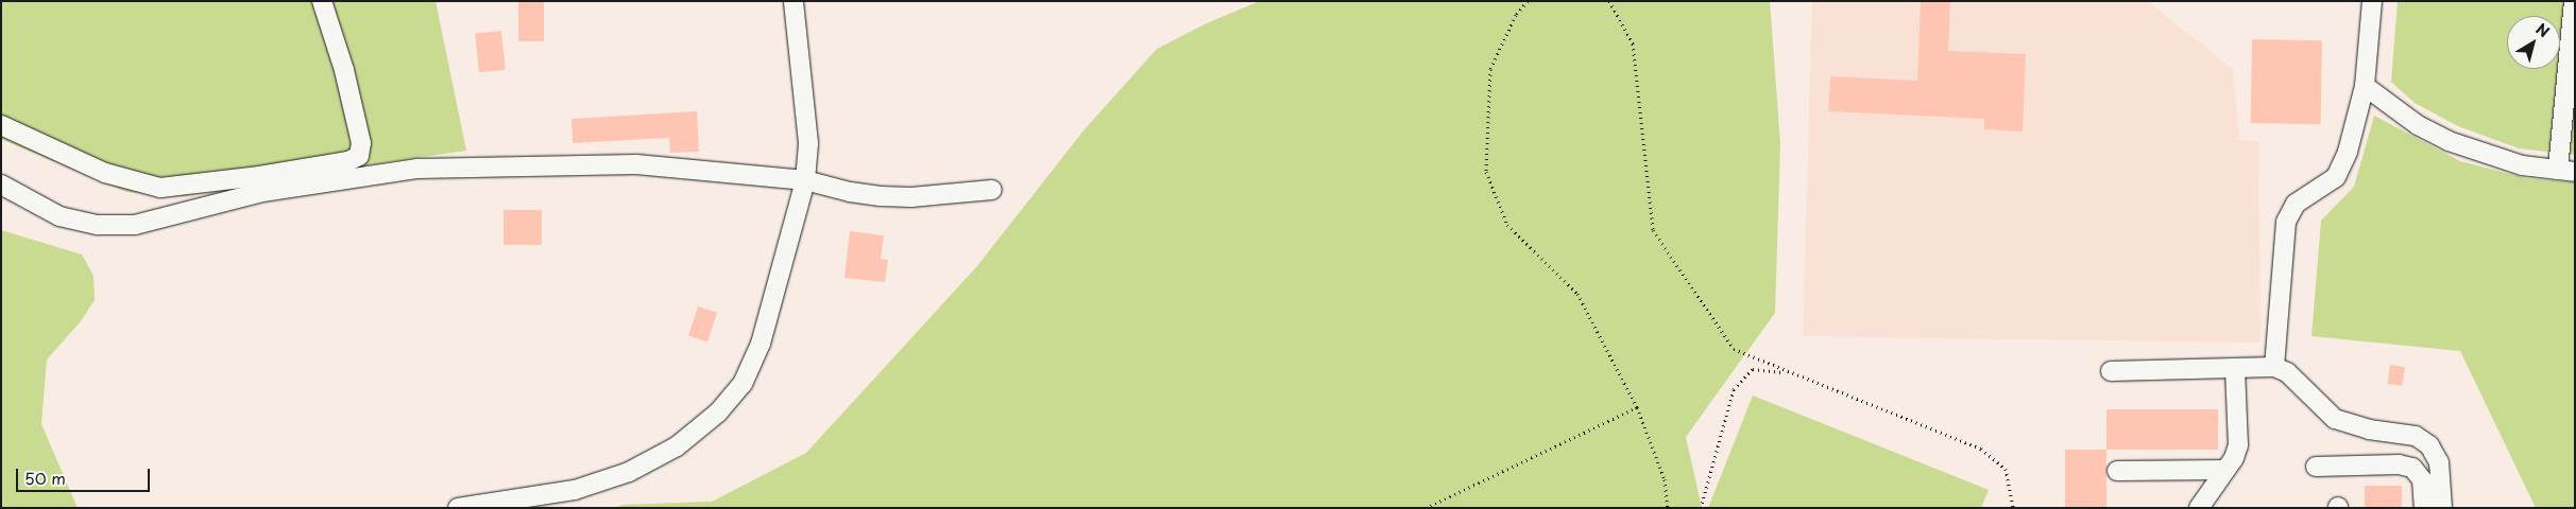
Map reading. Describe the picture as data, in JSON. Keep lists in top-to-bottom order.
{
  "scale_bar": "50 m",
  "north": "top right"
}
